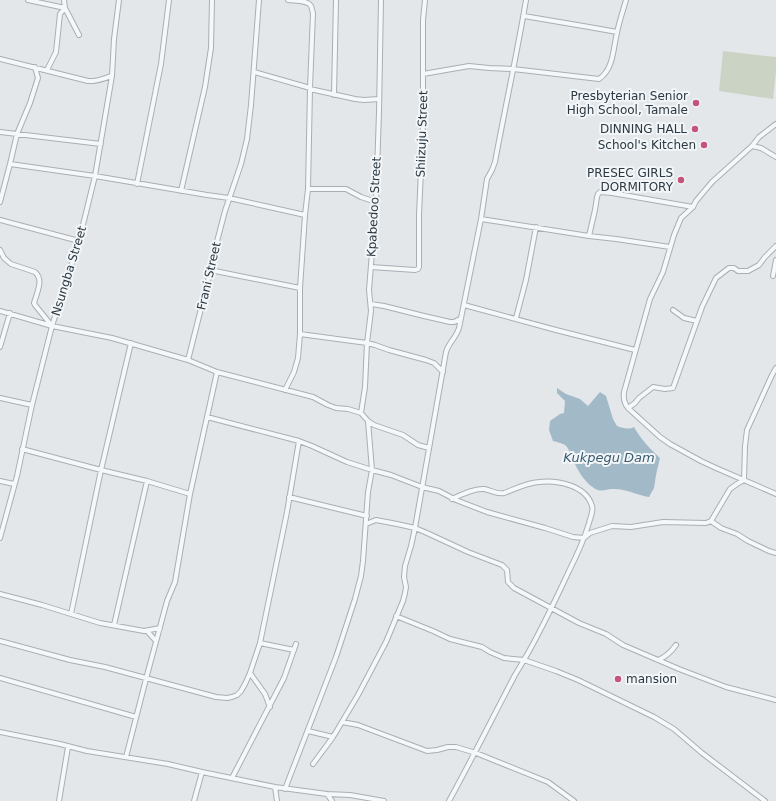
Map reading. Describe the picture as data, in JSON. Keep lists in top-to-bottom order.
{
  "streets": {
    "street": [
      "Shiizuju Street",
      "Kpabedoo Street",
      "Nsungba Street",
      "Frani Street"
    ]
  },
  "crossings": [
    ["Shiizuju Street", "Kpabedoo Street"]
  ],
  "water": ["Kukpegu Dam"],
  "places": [
    "Presbyterian Senior High School, Tamale",
    "DINNING HALL",
    "School's Kitchen",
    "PRESEC GIRLS DORMITORY",
    "mansion"
  ]
}
